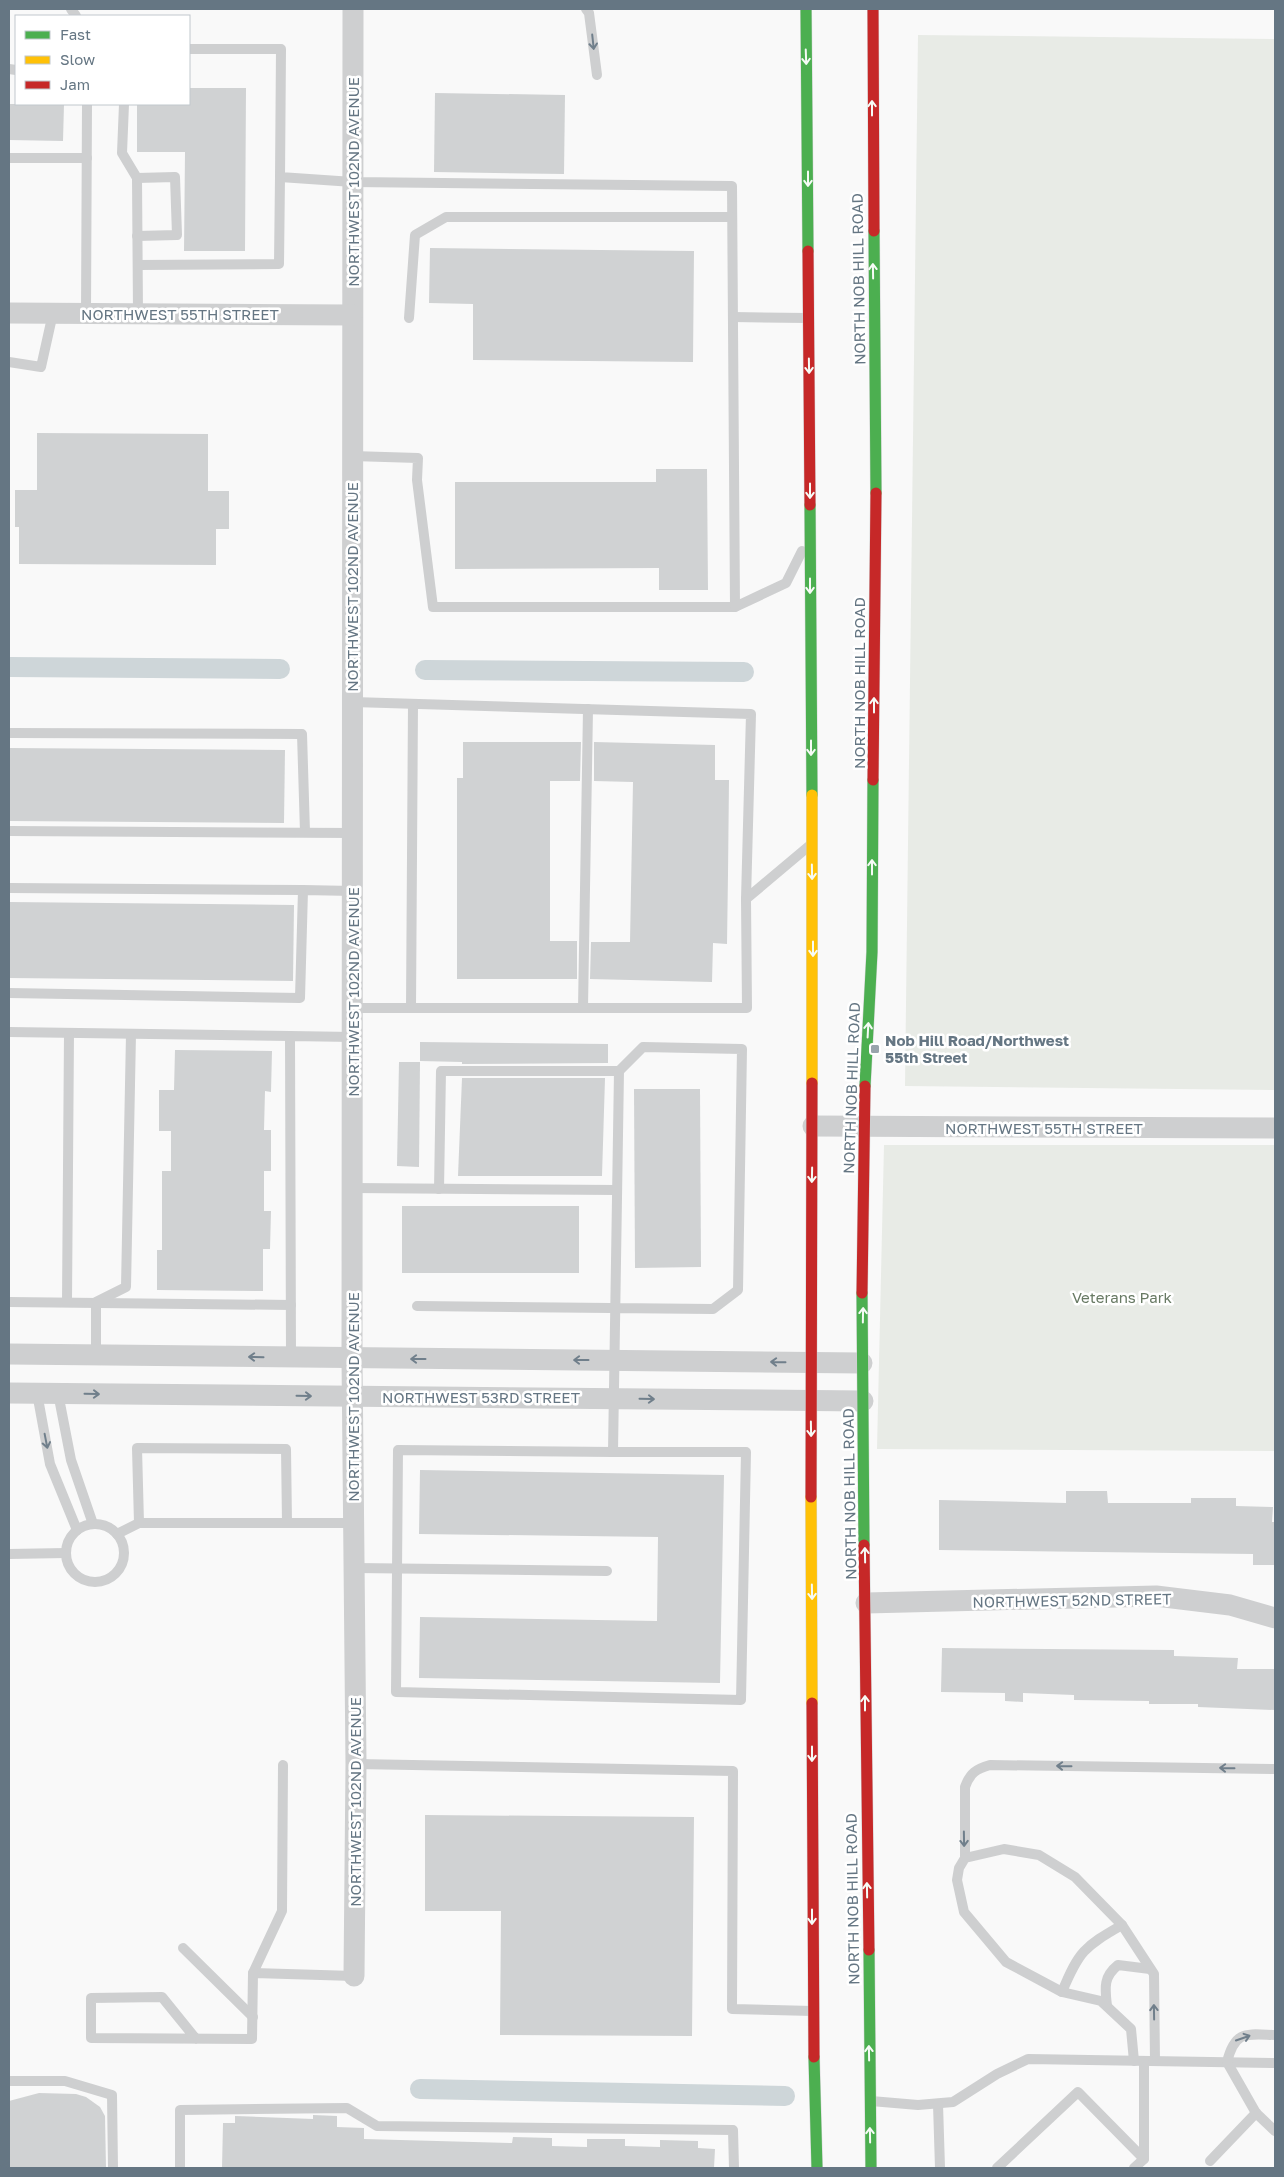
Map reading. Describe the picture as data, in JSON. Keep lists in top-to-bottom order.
{
  "streets": {
    "main road": ["NORTH NOB HILL ROAD"],
    "street": [
      "NORTHWEST 102ND AVENUE",
      "NORTHWEST 55TH STREET",
      "NORTHWEST 53RD STREET",
      "NORTHWEST 52ND STREET"
    ]
  },
  "crossings": [
    ["NORTHWEST 102ND AVENUE", "NORTHWEST 55TH STREET"],
    ["NORTHWEST 102ND AVENUE", "NORTHWEST 53RD STREET"],
    ["NORTH NOB HILL ROAD", "NORTHWEST 55TH STREET"],
    ["NORTH NOB HILL ROAD", "NORTHWEST 53RD STREET"],
    ["NORTH NOB HILL ROAD", "NORTHWEST 52ND STREET"]
  ],
  "parks": ["Veterans Park"],
  "places": {
    "transit": ["Nob Hill Road/Northwest 55th Street"]
  },
  "legend": ["Fast", "Slow", "Jam"]
}
